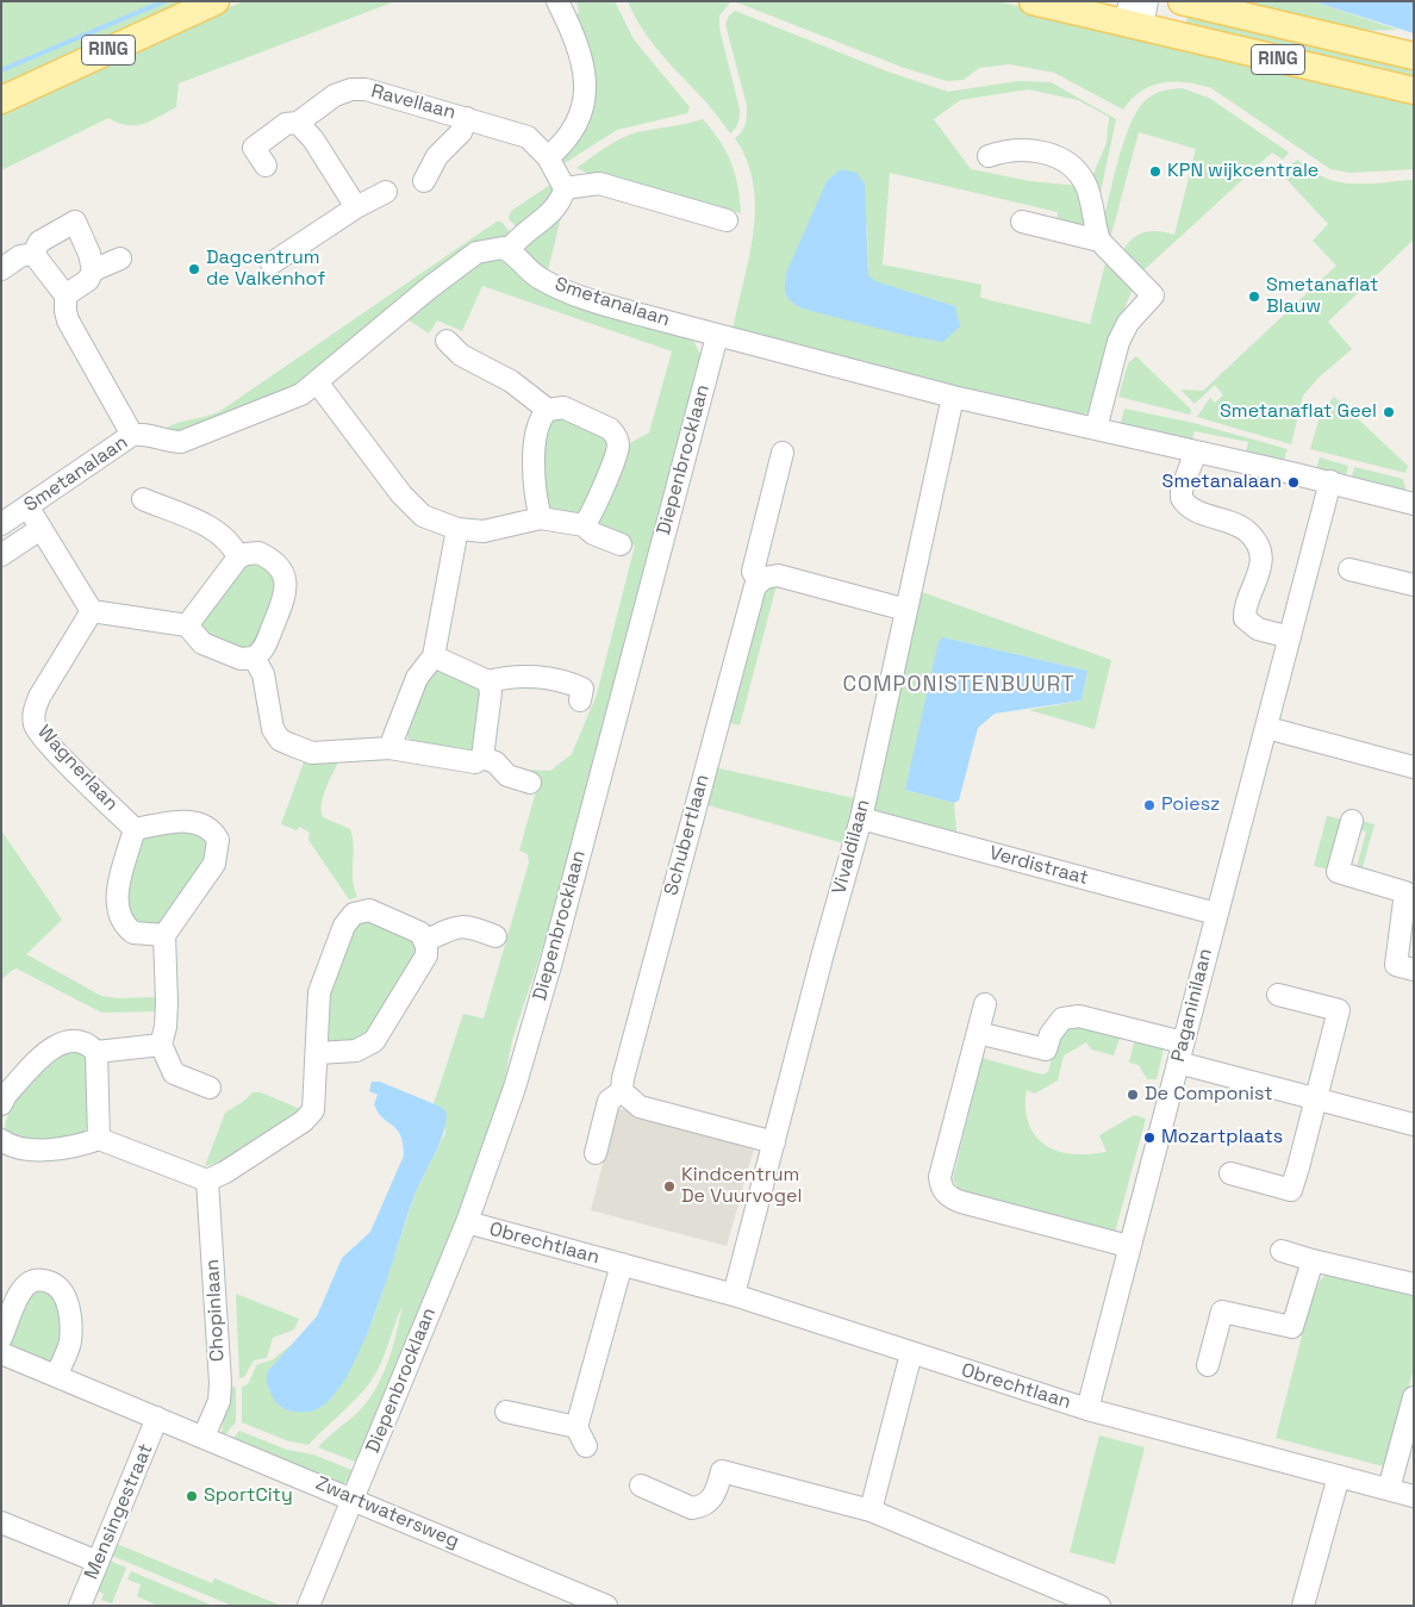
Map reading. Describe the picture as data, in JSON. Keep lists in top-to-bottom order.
{
  "streets": {
    "main road": ["RING"],
    "street": [
      "Ravellaan",
      "Smetanalaan",
      "Diepenbrocklaan",
      "Wagnerlaan",
      "Schubertlaan",
      "Vivaldilaan",
      "Verdistraat",
      "Paganinilaan",
      "Obrechtlaan",
      "Chopinlaan",
      "Mensingestraat",
      "Zwartwatersweg"
    ]
  },
  "crossings": [
    ["Smetanalaan", "Diepenbrocklaan"],
    ["Smetanalaan", "Vivaldilaan"],
    ["Smetanalaan", "Paganinilaan"],
    ["Diepenbrocklaan", "Obrechtlaan"],
    ["Diepenbrocklaan", "Zwartwatersweg"],
    ["Vivaldilaan", "Verdistraat"],
    ["Vivaldilaan", "Obrechtlaan"],
    ["Verdistraat", "Paganinilaan"],
    ["Paganinilaan", "Obrechtlaan"],
    ["Chopinlaan", "Zwartwatersweg"],
    ["Mensingestraat", "Zwartwatersweg"]
  ],
  "districts": ["COMPONISTENBUURT"],
  "places": [
    "KPN wijkcentrale",
    "Dagcentrum de Valkenhof",
    "Smetanaflat Blauw",
    "Smetanaflat Geel",
    "Smetanalaan",
    "Poiesz",
    "De Componist",
    "Mozartplaats",
    "Kindcentrum De Vuurvogel",
    "SportCity"
  ]
}
